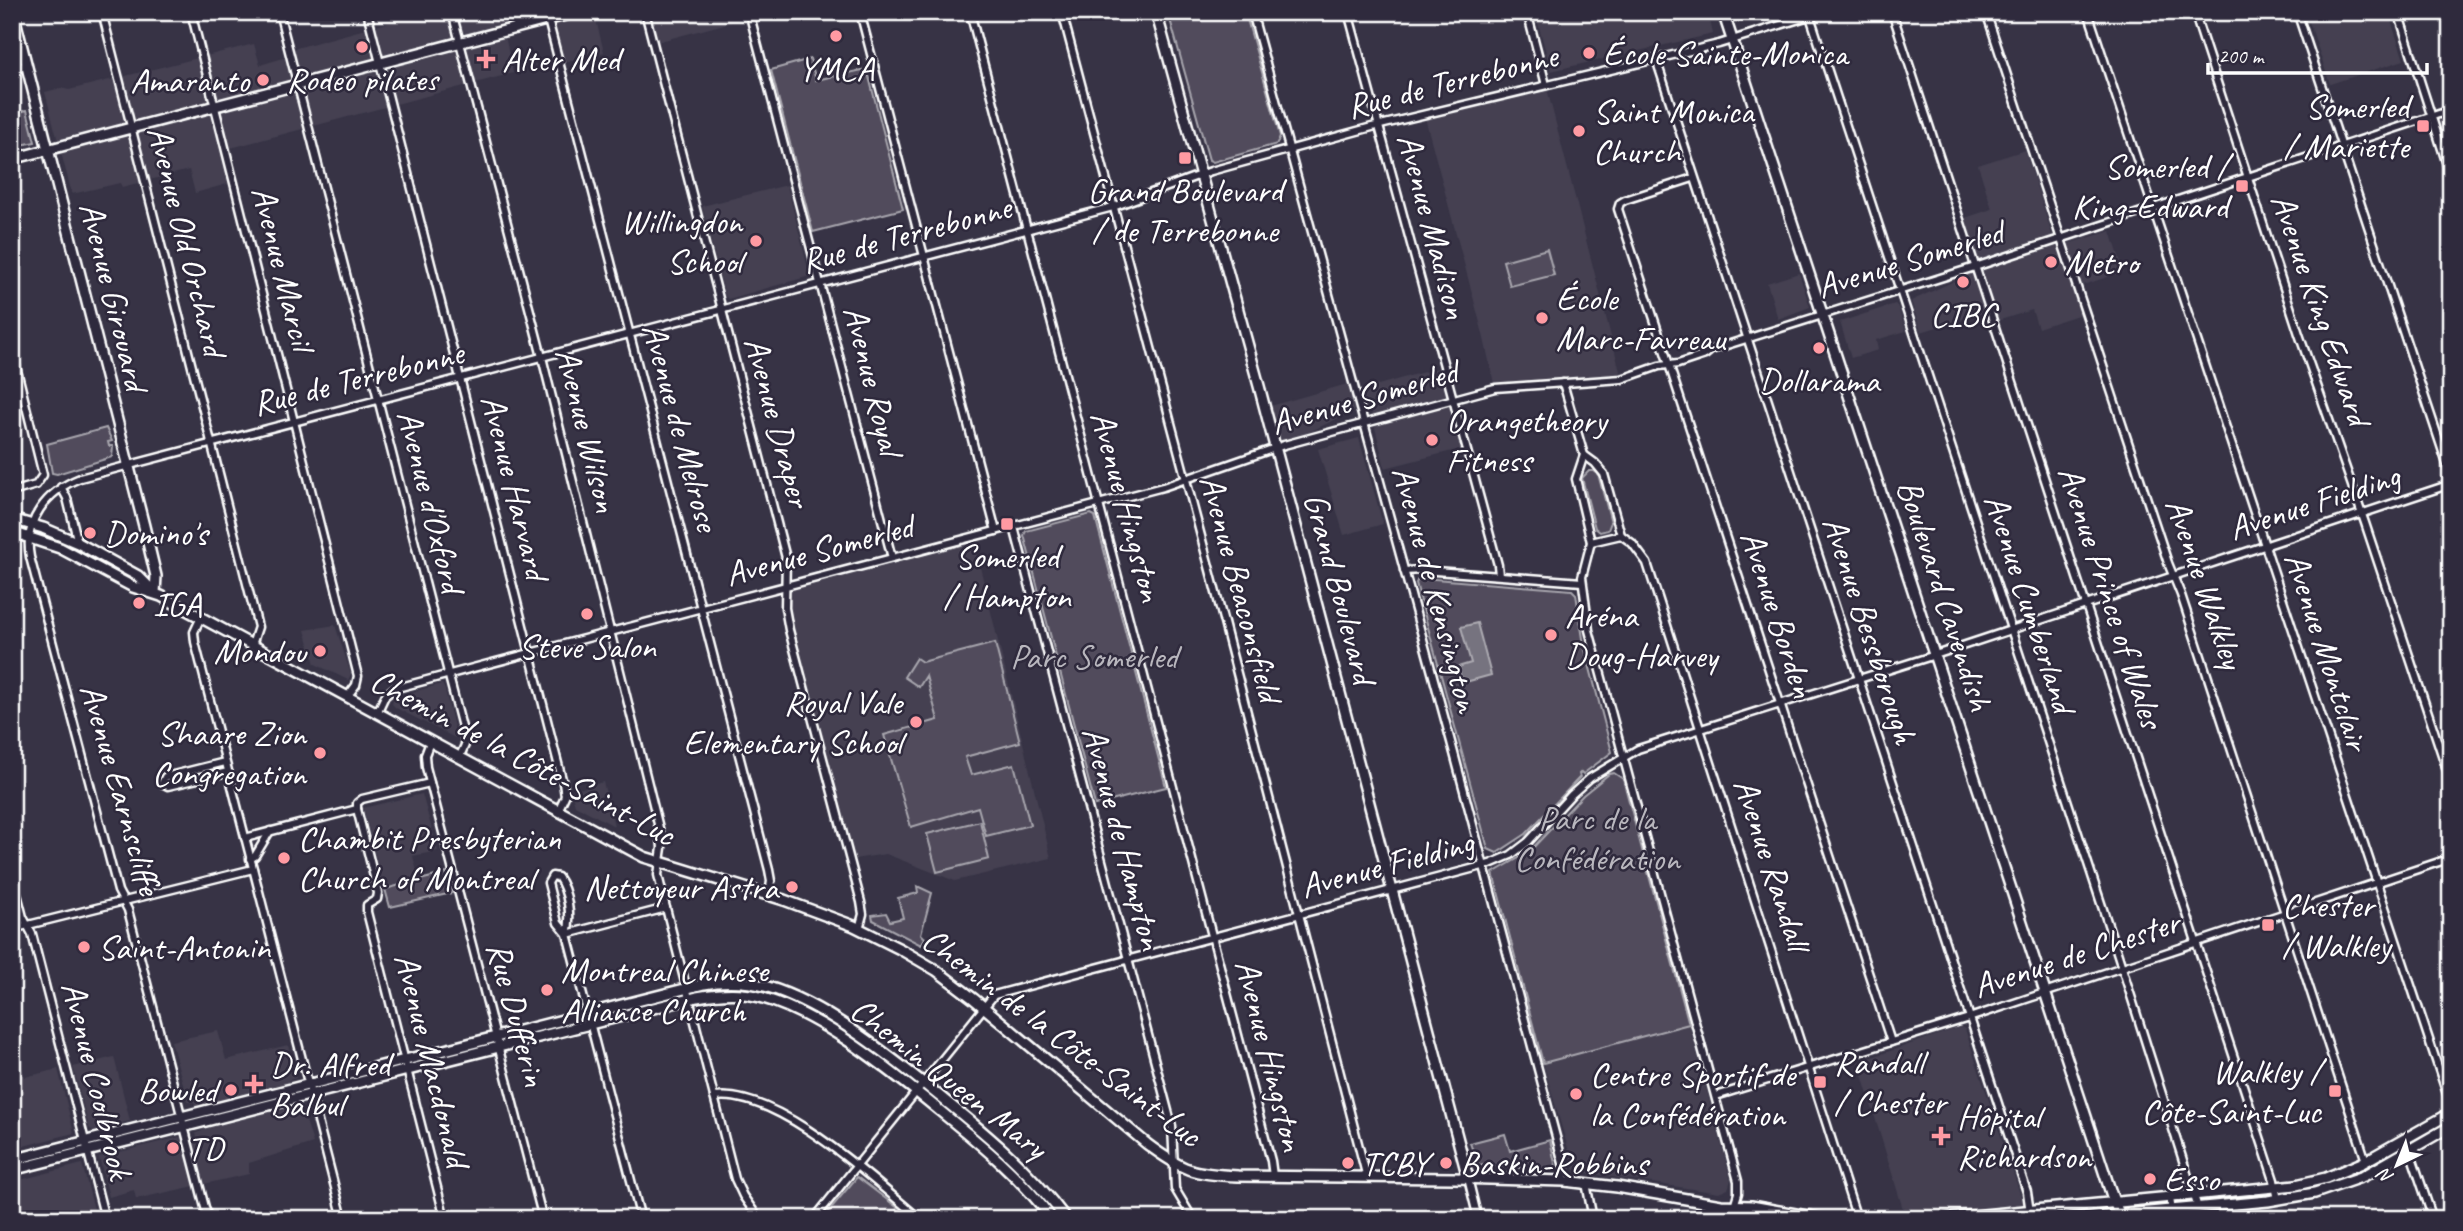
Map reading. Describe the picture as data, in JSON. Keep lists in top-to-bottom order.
{
  "streets": {
    "street": [
      "Rue de Terrebonne",
      "Avenue Madison",
      "Avenue Old Orchard",
      "Avenue Somerled",
      "Avenue Marcil",
      "Avenue Girouard",
      "Avenue King Edward",
      "Avenue Royal",
      "Avenue Draper",
      "Avenue de Melrose",
      "Avenue Wilson",
      "Avenue Harvard",
      "Avenue d'Oxford",
      "Avenue Fielding",
      "Avenue Hingston",
      "Avenue Walkley",
      "Avenue Beaconsfield",
      "Grand Boulevard",
      "Avenue de Kensington",
      "Boulevard Cavendish",
      "Avenue Prince of Wales",
      "Avenue Cumberland",
      "Avenue Borden",
      "Avenue Bessborough",
      "Avenue Montclair",
      "Chemin de la Côte-Saint-Luc",
      "Avenue Earnscliffe",
      "Avenue de Hampton",
      "Avenue Randall",
      "Avenue de Chester",
      "Rue Dufferin",
      "Avenue Macdonald",
      "Chemin Queen Mary",
      "Avenue Coolbrook"
    ]
  },
  "crossings": [
    ["Rue de Terrebonne", "Avenue Madison"],
    ["Rue de Terrebonne", "Avenue Old Orchard"],
    ["Rue de Terrebonne", "Avenue Marcil"],
    ["Rue de Terrebonne", "Avenue Girouard"],
    ["Rue de Terrebonne", "Avenue Royal"],
    ["Rue de Terrebonne", "Avenue Draper"],
    ["Rue de Terrebonne", "Avenue de Melrose"],
    ["Rue de Terrebonne", "Avenue Wilson"],
    ["Rue de Terrebonne", "Avenue Harvard"],
    ["Rue de Terrebonne", "Avenue d'Oxford"],
    ["Rue de Terrebonne", "Avenue Hingston"],
    ["Rue de Terrebonne", "Avenue Beaconsfield"],
    ["Rue de Terrebonne", "Grand Boulevard"],
    ["Rue de Terrebonne", "Avenue de Kensington"],
    ["Rue de Terrebonne", "Boulevard Cavendish"],
    ["Rue de Terrebonne", "Avenue Cumberland"],
    ["Rue de Terrebonne", "Avenue Bessborough"],
    ["Rue de Terrebonne", "Chemin de la Côte-Saint-Luc"],
    ["Rue de Terrebonne", "Avenue Earnscliffe"],
    ["Avenue Madison", "Avenue Somerled"],
    ["Avenue Old Orchard", "Chemin de la Côte-Saint-Luc"],
    ["Avenue Somerled", "Avenue King Edward"],
    ["Avenue Somerled", "Avenue Royal"],
    ["Avenue Somerled", "Avenue Draper"],
    ["Avenue Somerled", "Avenue de Melrose"],
    ["Avenue Somerled", "Avenue Wilson"],
    ["Avenue Somerled", "Avenue Harvard"],
    ["Avenue Somerled", "Avenue d'Oxford"],
    ["Avenue Somerled", "Avenue Hingston"],
    ["Avenue Somerled", "Avenue Walkley"],
    ["Avenue Somerled", "Avenue Beaconsfield"],
    ["Avenue Somerled", "Grand Boulevard"],
    ["Avenue Somerled", "Avenue de Kensington"],
    ["Avenue Somerled", "Boulevard Cavendish"],
    ["Avenue Somerled", "Avenue Prince of Wales"],
    ["Avenue Somerled", "Avenue Cumberland"],
    ["Avenue Somerled", "Avenue Borden"],
    ["Avenue Somerled", "Avenue Bessborough"],
    ["Avenue Somerled", "Avenue Montclair"],
    ["Avenue Somerled", "Chemin de la Côte-Saint-Luc"],
    ["Avenue Somerled", "Avenue de Hampton"],
    ["Avenue Marcil", "Chemin de la Côte-Saint-Luc"],
    ["Avenue Girouard", "Chemin de la Côte-Saint-Luc"],
    ["Avenue King Edward", "Avenue Fielding"],
    ["Avenue Draper", "Chemin de la Côte-Saint-Luc"],
    ["Avenue de Melrose", "Chemin de la Côte-Saint-Luc"],
    ["Avenue Wilson", "Chemin de la Côte-Saint-Luc"],
    ["Avenue Wilson", "Chemin Queen Mary"],
    ["Avenue Harvard", "Chemin de la Côte-Saint-Luc"],
    ["Avenue d'Oxford", "Chemin de la Côte-Saint-Luc"],
    ["Avenue Fielding", "Avenue Hingston"],
    ["Avenue Fielding", "Avenue Walkley"],
    ["Avenue Fielding", "Avenue Beaconsfield"],
    ["Avenue Fielding", "Grand Boulevard"],
    ["Avenue Fielding", "Avenue de Kensington"],
    ["Avenue Fielding", "Boulevard Cavendish"],
    ["Avenue Fielding", "Avenue Prince of Wales"],
    ["Avenue Fielding", "Avenue Cumberland"],
    ["Avenue Fielding", "Avenue Borden"],
    ["Avenue Fielding", "Avenue Bessborough"],
    ["Avenue Fielding", "Avenue Montclair"],
    ["Avenue Fielding", "Chemin de la Côte-Saint-Luc"],
    ["Avenue Fielding", "Avenue de Hampton"],
    ["Avenue Fielding", "Avenue Randall"],
    ["Avenue Hingston", "Chemin de la Côte-Saint-Luc"],
    ["Avenue Walkley", "Avenue de Chester"],
    ["Avenue Beaconsfield", "Chemin de la Côte-Saint-Luc"],
    ["Grand Boulevard", "Chemin de la Côte-Saint-Luc"],
    ["Avenue de Kensington", "Chemin de la Côte-Saint-Luc"],
    ["Boulevard Cavendish", "Avenue de Chester"],
    ["Avenue Prince of Wales", "Avenue de Chester"],
    ["Avenue Cumberland", "Avenue de Chester"],
    ["Avenue Borden", "Avenue Bessborough"],
    ["Avenue Borden", "Avenue de Chester"],
    ["Avenue Bessborough", "Avenue de Chester"],
    ["Avenue Montclair", "Avenue de Chester"],
    ["Chemin de la Côte-Saint-Luc", "Avenue Earnscliffe"],
    ["Chemin de la Côte-Saint-Luc", "Avenue de Hampton"],
    ["Chemin de la Côte-Saint-Luc", "Rue Dufferin"],
    ["Avenue Earnscliffe", "Chemin Queen Mary"],
    ["Avenue Randall", "Avenue de Chester"],
    ["Rue Dufferin", "Chemin Queen Mary"],
    ["Avenue Macdonald", "Chemin Queen Mary"],
    ["Chemin Queen Mary", "Avenue Coolbrook"]
  ],
  "parks": ["Parc Somerled", "Parc de la Confédération"],
  "places": {
    "other": [
      "YMCA",
      "Rodeo pilates",
      "École Sainte-Monica",
      "Amaranto",
      "Saint Monica Church",
      "Willingdon School",
      "Metro",
      "CIBC",
      "École Marc-Favreau",
      "Dollarama",
      "Orangetheory Fitness",
      "Domino's",
      "IGA",
      "Steve Salon",
      "Aréna Doug-Harvey",
      "Mondou",
      "Royal Vale Elementary School",
      "Shaare Zion Congregation",
      "Chambit Presbyterian Church of Montreal",
      "Nettoyeur Astra",
      "Saint-Antonin",
      "Montreal Chinese Alliance Church",
      "Bowled",
      "Centre Sportif de la Confédération",
      "TD",
      "TCBY",
      "Baskin-Robbins",
      "Esso"
    ],
    "health": ["Alter Med", "Dr. Alfred Balbul", "Hôpital Richardson"],
    "transit": [
      "Somerled / Mariette",
      "Grand Boulevard / de Terrebonne",
      "Somerled / King-Edward",
      "Somerled / Hampton",
      "Chester / Walkley",
      "Randall / Chester",
      "Walkley / Côte-Saint-Luc"
    ]
  },
  "scale_bar": "200 m",
  "north": "bottom left"
}
